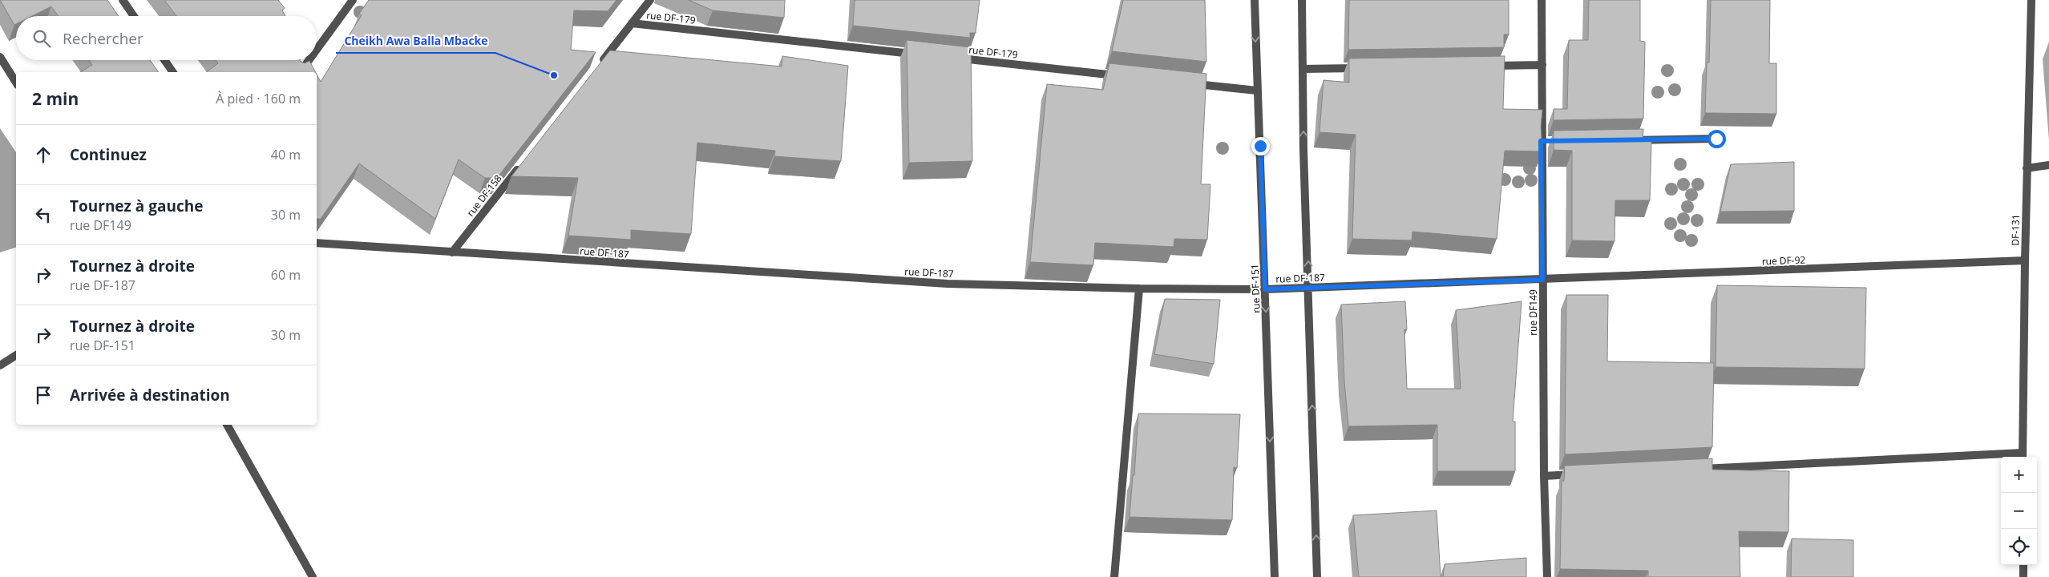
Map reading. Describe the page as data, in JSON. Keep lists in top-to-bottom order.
{
  "streets": {
    "street": [
      "rue DF-179",
      "rue DF-158",
      "DF-131",
      "rue DF-187",
      "rue DF-92",
      "rue DF-151",
      "rue DF149"
    ]
  },
  "crossings": [
    ["rue DF-158", "rue DF-187"],
    ["DF-131", "rue DF-92"],
    ["rue DF-187", "rue DF-92"],
    ["rue DF-187", "rue DF-151"],
    ["rue DF-187", "rue DF149"],
    ["rue DF-92", "rue DF149"]
  ],
  "places": ["Cheikh Awa Balla Mbacke"],
  "page": {
    "search": "Rechercher",
    "heading": ["2 min", "À pied · 160 m"],
    "list": [
      ["Continuez", "40 m"],
      ["Tournez à gauche", "rue DF149", "30 m"],
      ["Tournez à droite", "rue DF-187", "60 m"],
      ["Tournez à droite", "rue DF-151", "30 m"],
      "Arrivée à destination"
    ],
    "map_buttons": ["+", "−"]
  }
}
